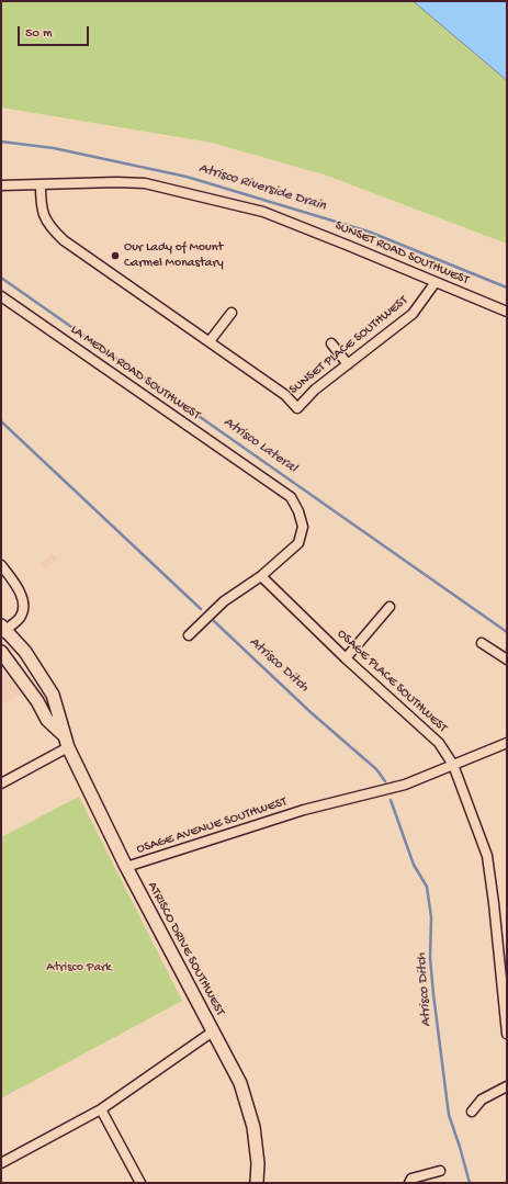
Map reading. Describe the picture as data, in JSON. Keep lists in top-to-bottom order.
{
  "streets": {
    "main road": ["ATRISCO DRIVE SOUTHWEST"],
    "street": [
      "SUNSET ROAD SOUTHWEST",
      "SUNSET PLACE SOUTHWEST",
      "LA MEDIA ROAD SOUTHWEST",
      "OSAGE PLACE SOUTHWEST",
      "OSAGE AVENUE SOUTHWEST"
    ]
  },
  "crossings": [
    ["SUNSET ROAD SOUTHWEST", "SUNSET PLACE SOUTHWEST"],
    ["LA MEDIA ROAD SOUTHWEST", "OSAGE PLACE SOUTHWEST"],
    ["OSAGE PLACE SOUTHWEST", "OSAGE AVENUE SOUTHWEST"],
    ["OSAGE AVENUE SOUTHWEST", "ATRISCO DRIVE SOUTHWEST"]
  ],
  "water": ["Atrisco Riverside Drain", "Atrisco Lateral", "Atrisco Ditch"],
  "parks": ["Atrisco Park"],
  "places": ["Our Lady of Mount Carmel Monastary"],
  "scale_bar": "50 m"
}
